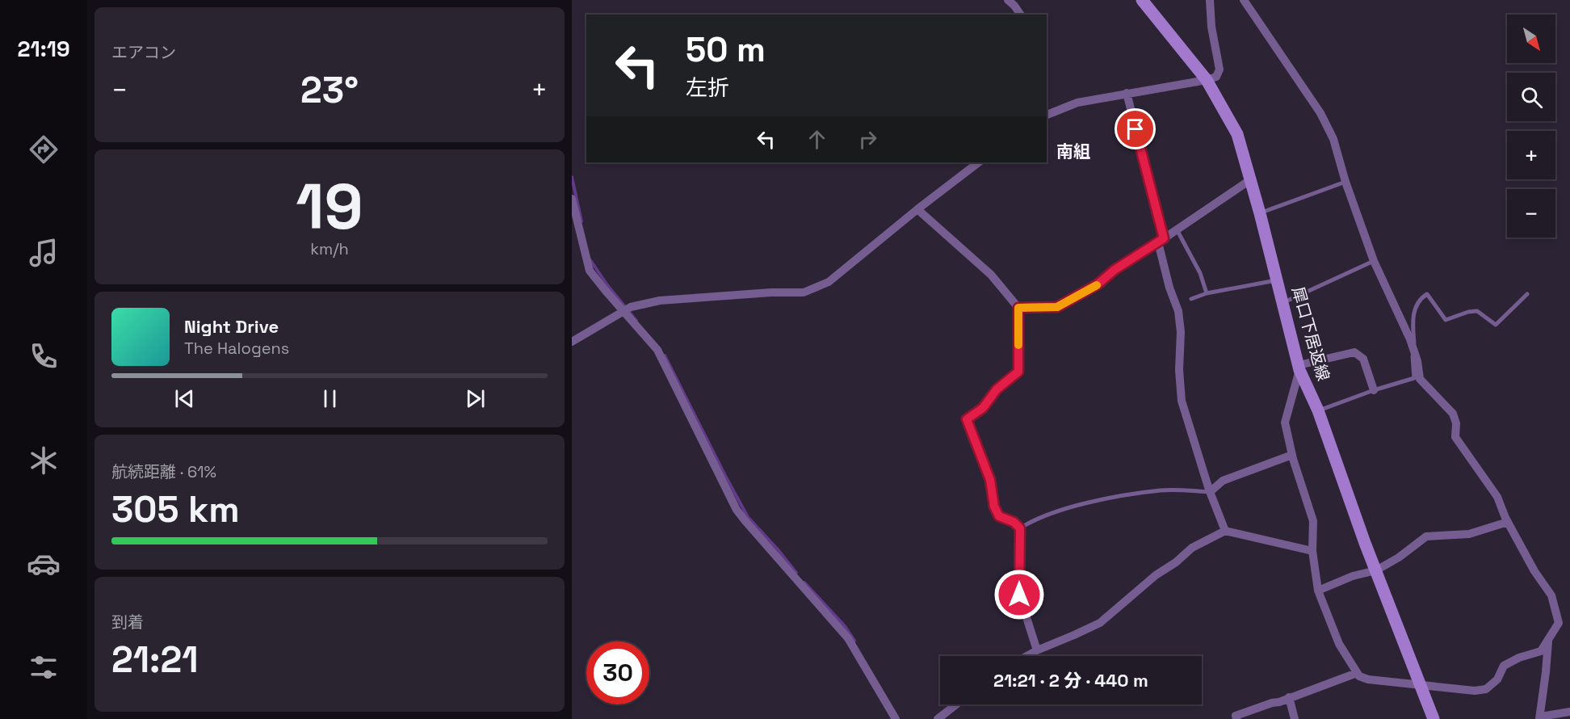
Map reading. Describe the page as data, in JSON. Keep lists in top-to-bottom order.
{
  "streets": {
    "main road": ["犀口下居返線"]
  },
  "districts": ["南組"],
  "north": "bottom right",
  "page": {
    "tabs": "21:19",
    "tile": [
      "エアコン",
      ["19", "km/h"],
      ["航続距離 · 61%", "305 km"],
      ["到着", "21:21"]
    ],
    "map_buttons": ["+", "−"],
    "turn": ["50 m", "左折"],
    "heat": ["−", "23°", "+"],
    "song": ["Night Drive", "The Halogens"],
    "limit": "30",
    "trip": "21:21 · 2 分 · 440 m"
  }
}
